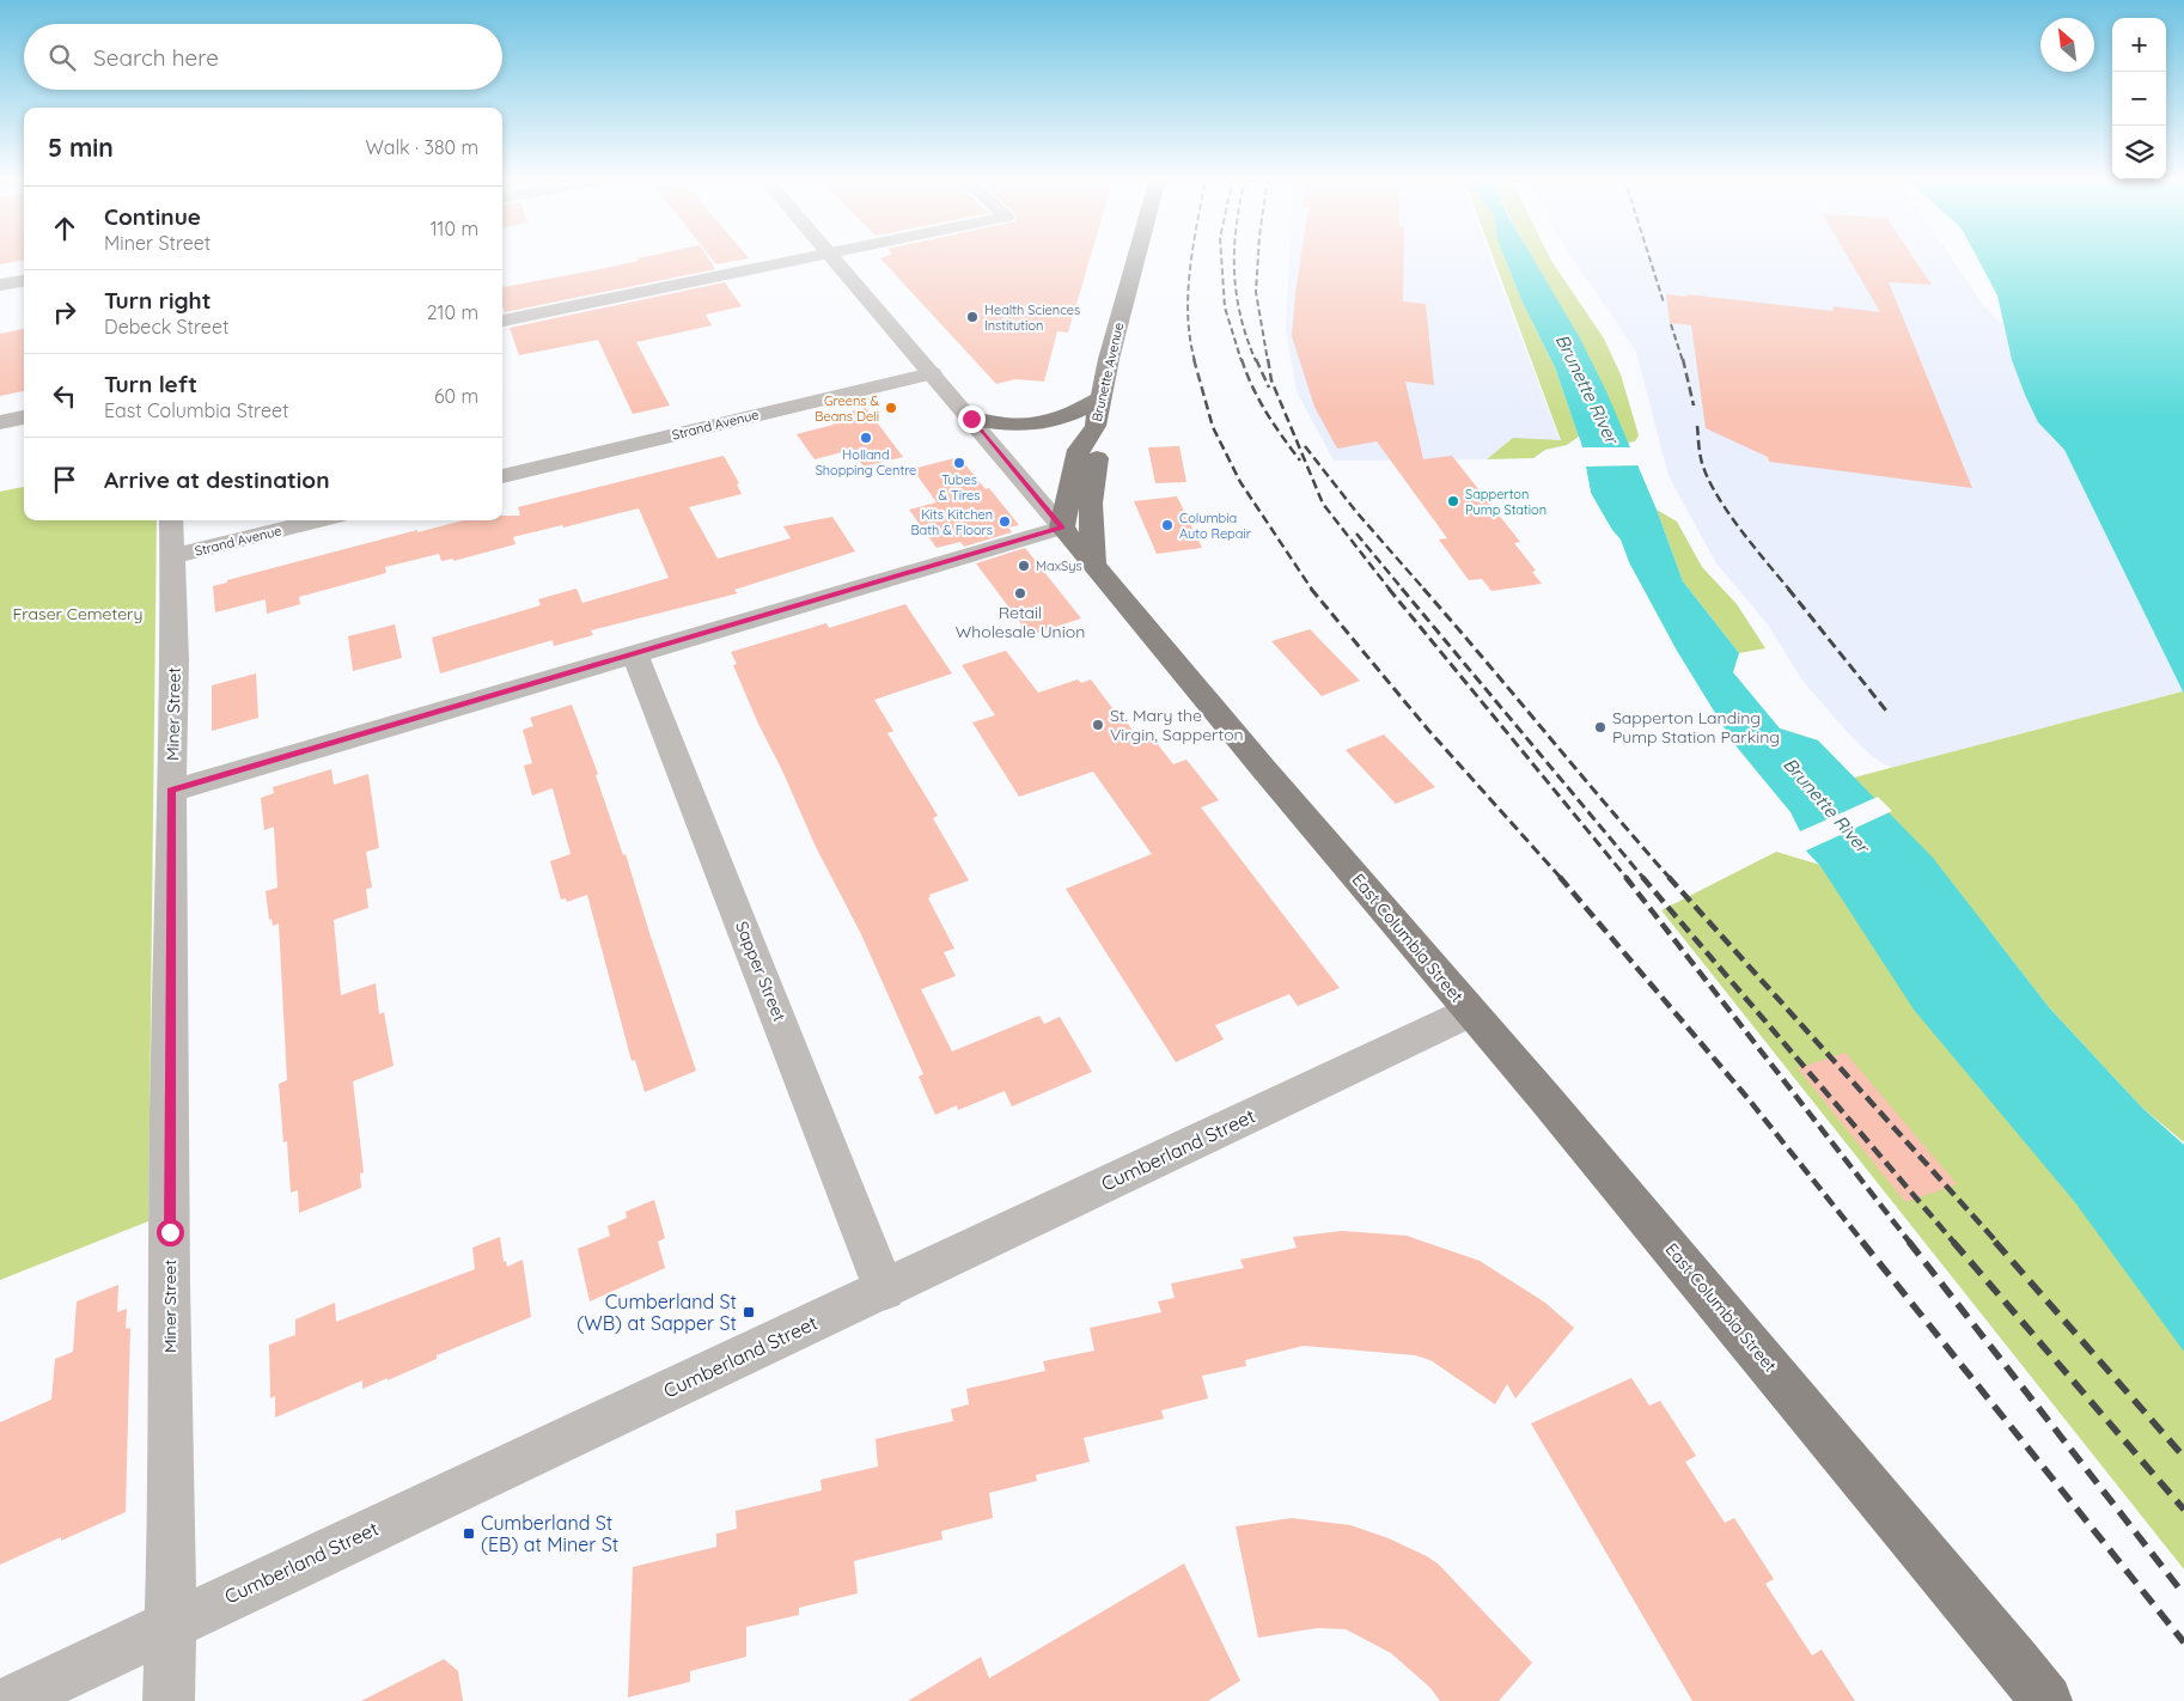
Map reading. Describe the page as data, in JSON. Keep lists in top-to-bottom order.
{
  "streets": {
    "main road": ["Brunette Avenue", "East Columbia Street"],
    "street": [
      "Strand Avenue",
      "Miner Street",
      "Sapper Street",
      "Cumberland Street"
    ]
  },
  "crossings": [
    ["Brunette Avenue", "East Columbia Street"],
    ["Strand Avenue", "Miner Street"],
    ["Strand Avenue", "East Columbia Street"],
    ["Miner Street", "Cumberland Street"],
    ["East Columbia Street", "Cumberland Street"],
    ["Sapper Street", "Cumberland Street"]
  ],
  "water": ["Brunette River"],
  "parks": ["Fraser Cemetery"],
  "places": {
    "other": [
      "Health Sciences Institution",
      "Greens & Beans Deli",
      "Holland Shopping Centre",
      "Tubes & Tires",
      "Sapperton Pump Station",
      "Kits Kitchen Bath & Floors",
      "Columbia Auto Repair",
      "MaxSys",
      "Retail Wholesale Union",
      "St. Mary the Virgin, Sapperton",
      "Sapperton Landing Pump Station Parking"
    ],
    "transit": ["Cumberland St (WB) at Sapper St", "Cumberland St (EB) at Miner St"]
  },
  "north": "top left",
  "page": {
    "map_buttons": ["+", "−"],
    "search": "Search here",
    "heading": ["5 min", "Walk · 380 m"],
    "list": [
      ["Continue", "Miner Street", "110 m"],
      ["Turn right", "Debeck Street", "210 m"],
      ["Turn left", "East Columbia Street", "60 m"],
      "Arrive at destination"
    ]
  }
}
